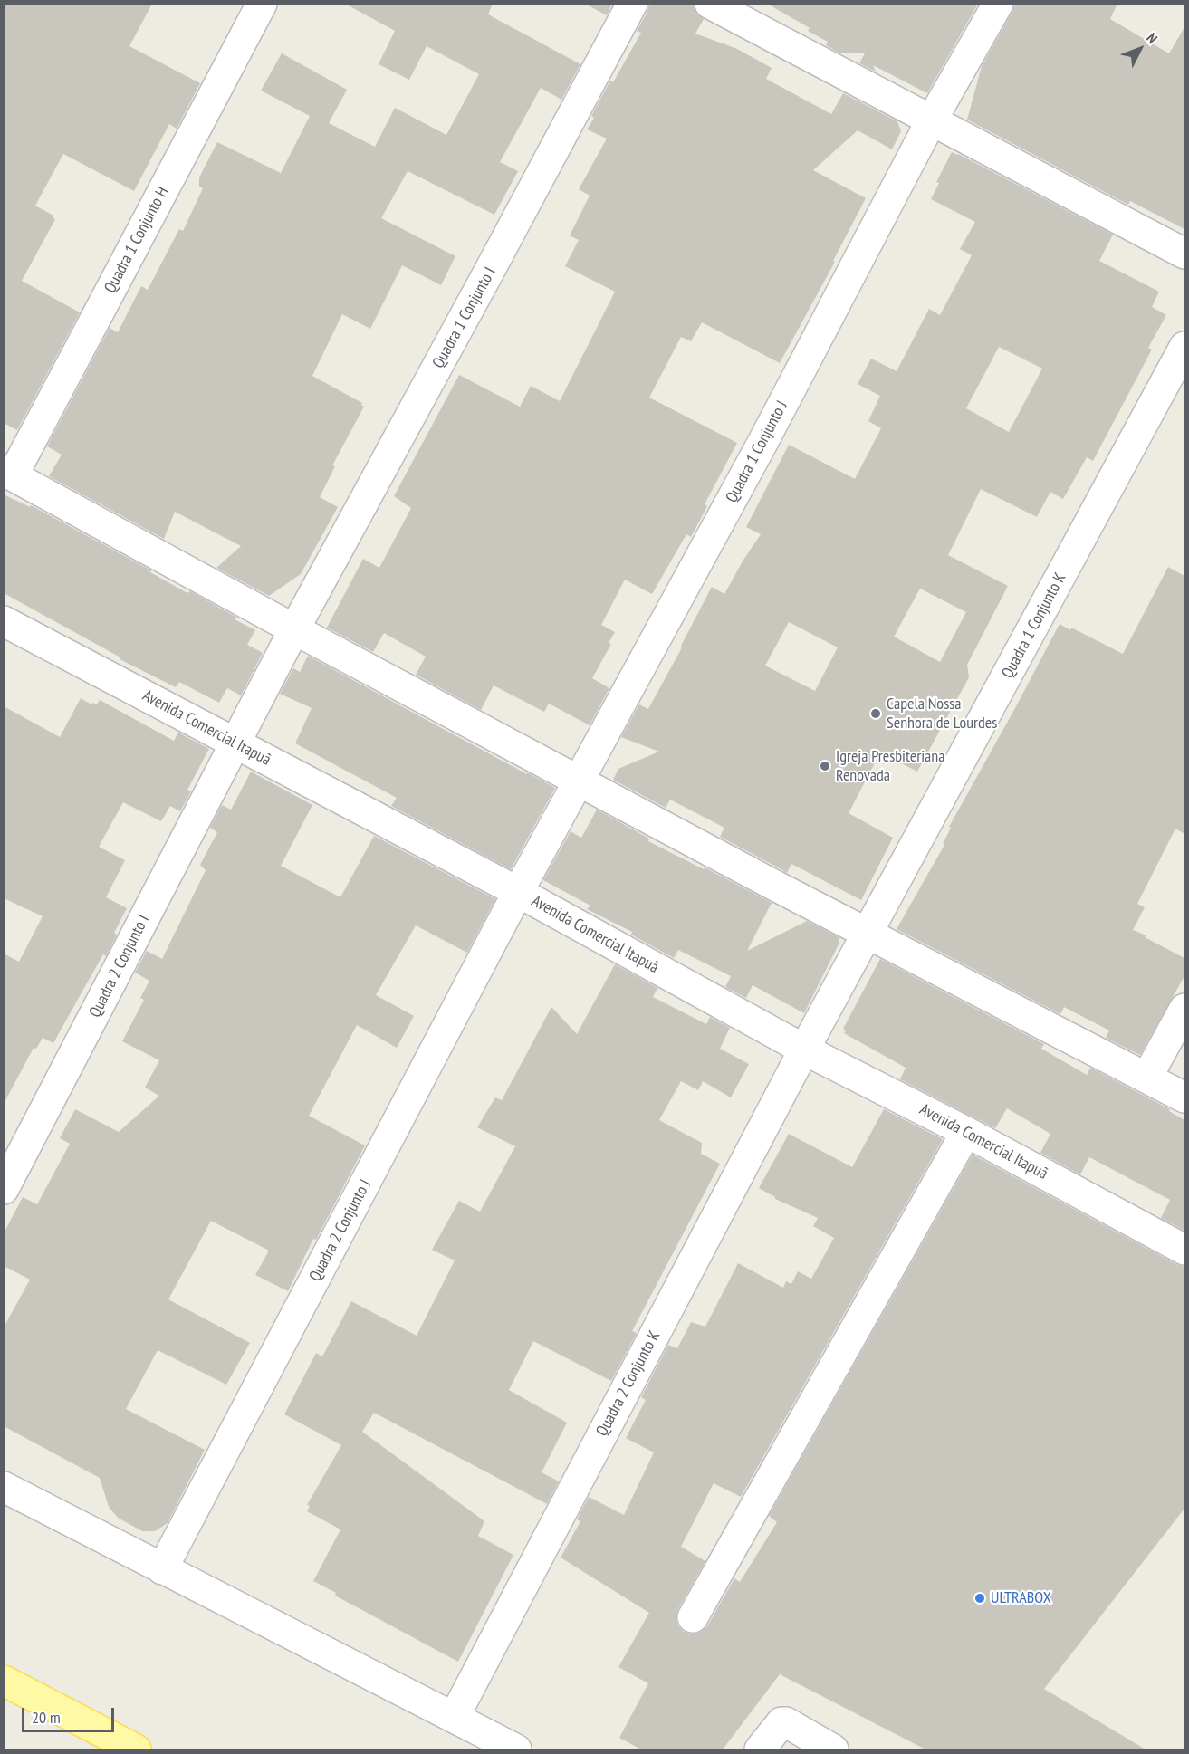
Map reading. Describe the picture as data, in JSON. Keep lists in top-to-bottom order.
{
  "streets": {
    "street": [
      "Quadra 1 Conjunto H",
      "Quadra 1 Conjunto I",
      "Quadra 1 Conjunto J",
      "Quadra 1 Conjunto K",
      "Avenida Comercial Itapuã",
      "Quadra 2 Conjunto I",
      "Quadra 2 Conjunto J",
      "Quadra 2 Conjunto K"
    ]
  },
  "crossings": [
    ["Quadra 1 Conjunto I", "Avenida Comercial Itapuã"],
    ["Quadra 1 Conjunto I", "Quadra 2 Conjunto I"],
    ["Quadra 1 Conjunto J", "Avenida Comercial Itapuã"],
    ["Quadra 1 Conjunto J", "Quadra 2 Conjunto J"],
    ["Quadra 1 Conjunto K", "Avenida Comercial Itapuã"],
    ["Quadra 1 Conjunto K", "Quadra 2 Conjunto K"],
    ["Avenida Comercial Itapuã", "Quadra 2 Conjunto I"],
    ["Avenida Comercial Itapuã", "Quadra 2 Conjunto J"],
    ["Avenida Comercial Itapuã", "Quadra 2 Conjunto K"]
  ],
  "places": ["Capela Nossa Senhora de Lourdes", "Igreja Presbiteriana Renovada", "ULTRABOX"],
  "scale_bar": "20 m",
  "north": "top right"
}
